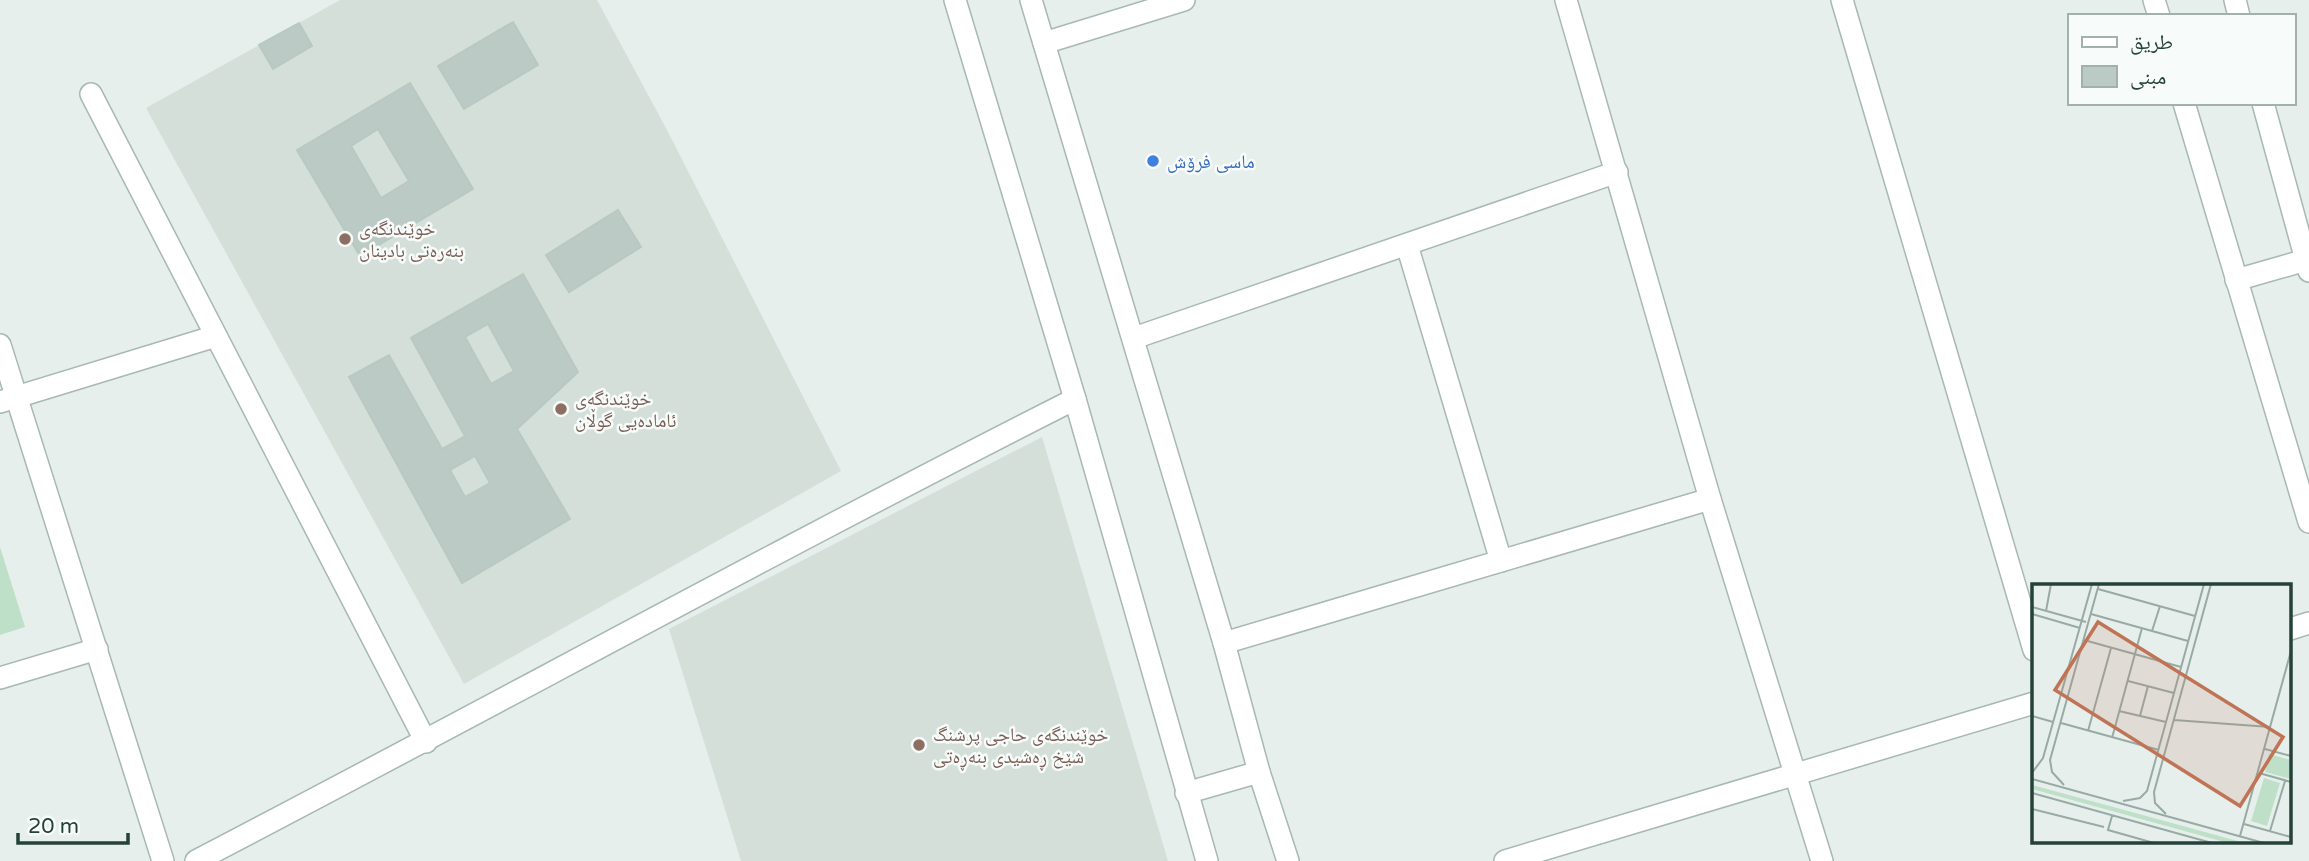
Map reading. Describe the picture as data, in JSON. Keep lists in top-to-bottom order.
{
  "places": [
    "ماسی فرۆش",
    "خوێندنگەی بنەرەتی بادینان",
    "خوێندنگەی ئامادەیی گوڵان",
    "خوێندنگەی حاجی پرشنگ شێخ ڕەشیدی بنەڕەتی"
  ],
  "legend": ["طريق", "مبنى"],
  "scale_bar": "20 m"
}
